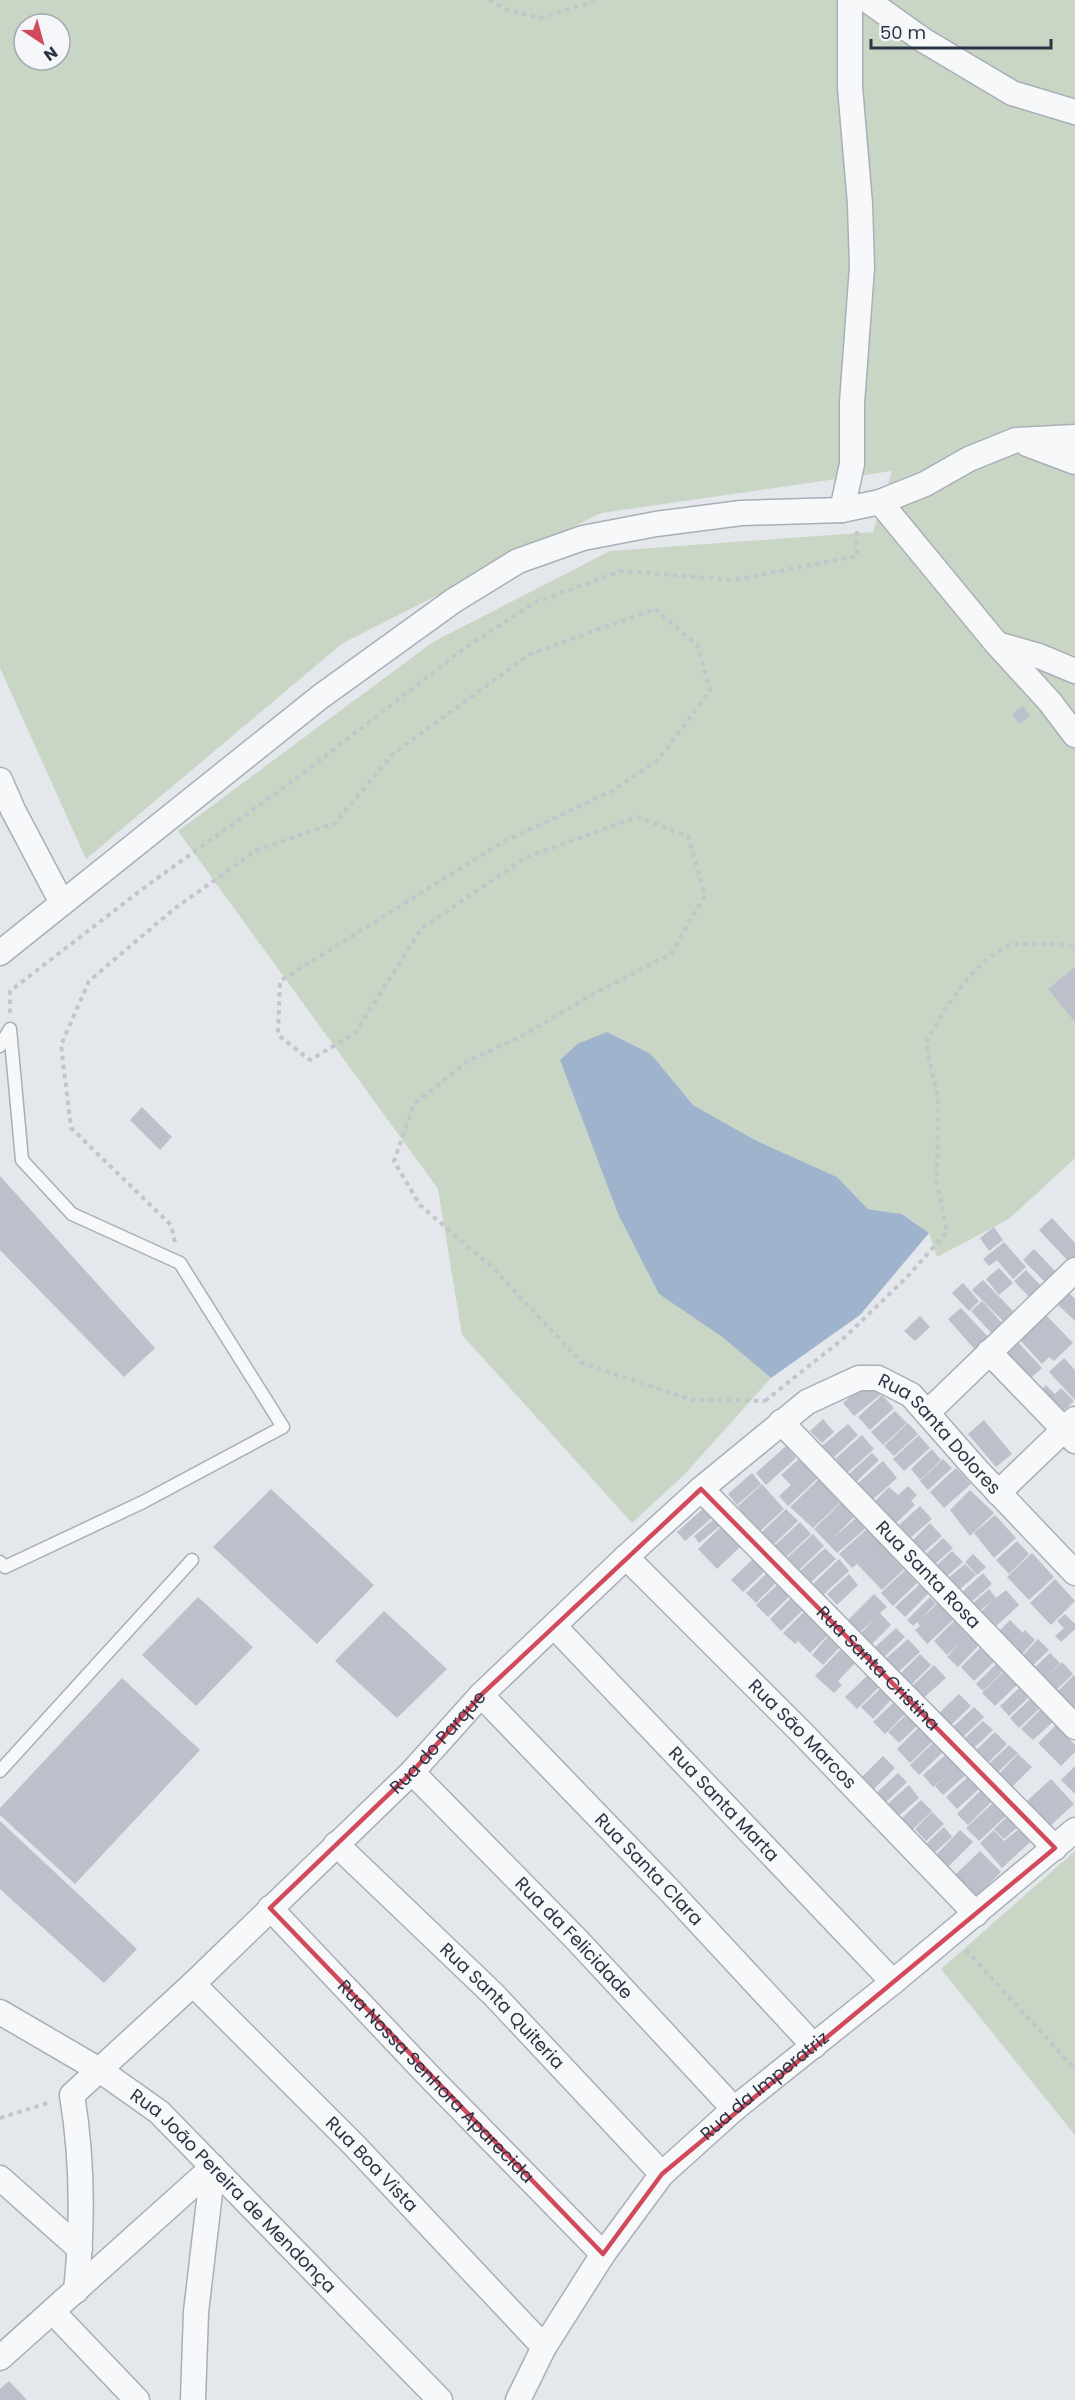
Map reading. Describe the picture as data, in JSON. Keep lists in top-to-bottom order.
{
  "streets": {
    "street": [
      "Rua Santa Dolores",
      "Rua Santa Rosa",
      "Rua Santa Cristina",
      "Rua São Marcos",
      "Rua do Parque",
      "Rua Santa Marta",
      "Rua Santa Clara",
      "Rua da Felicidade",
      "Rua Santa Quiteria",
      "Rua Nossa Senhora Aparecida",
      "Rua da Imperatriz",
      "Rua Boa Vista",
      "Rua João Pereira de Mendonça"
    ]
  },
  "crossings": [
    ["Rua Santa Dolores", "Rua Santa Rosa"],
    ["Rua Santa Dolores", "Rua do Parque"],
    ["Rua Santa Rosa", "Rua do Parque"],
    ["Rua Santa Cristina", "Rua do Parque"],
    ["Rua Santa Cristina", "Rua da Imperatriz"],
    ["Rua São Marcos", "Rua do Parque"],
    ["Rua São Marcos", "Rua da Imperatriz"],
    ["Rua do Parque", "Rua Santa Marta"],
    ["Rua do Parque", "Rua Santa Clara"],
    ["Rua do Parque", "Rua da Felicidade"],
    ["Rua do Parque", "Rua Santa Quiteria"],
    ["Rua do Parque", "Rua Nossa Senhora Aparecida"],
    ["Rua do Parque", "Rua Boa Vista"],
    ["Rua do Parque", "Rua João Pereira de Mendonça"],
    ["Rua Santa Marta", "Rua da Imperatriz"],
    ["Rua Santa Clara", "Rua da Imperatriz"],
    ["Rua da Felicidade", "Rua da Imperatriz"],
    ["Rua Santa Quiteria", "Rua da Imperatriz"],
    ["Rua Nossa Senhora Aparecida", "Rua da Imperatriz"],
    ["Rua da Imperatriz", "Rua Boa Vista"]
  ],
  "scale_bar": "50 m",
  "north": "bottom right"
}
